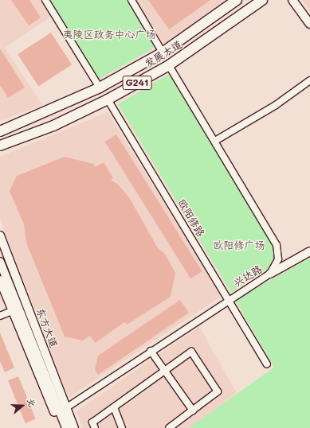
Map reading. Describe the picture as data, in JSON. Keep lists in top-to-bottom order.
{
  "streets": {
    "highway": ["发展大道", "G241"],
    "main road": ["东方大道"],
    "street": ["欧阳修路", "兴达路"]
  },
  "crossings": [
    ["发展大道", "欧阳修路"],
    ["发展大道", "兴达路"],
    ["欧阳修路", "兴达路"],
    ["兴达路", "东方大道"]
  ],
  "parks": ["夷陵区政务中心广场", "欧阳修广场"],
  "north": "right"
}
